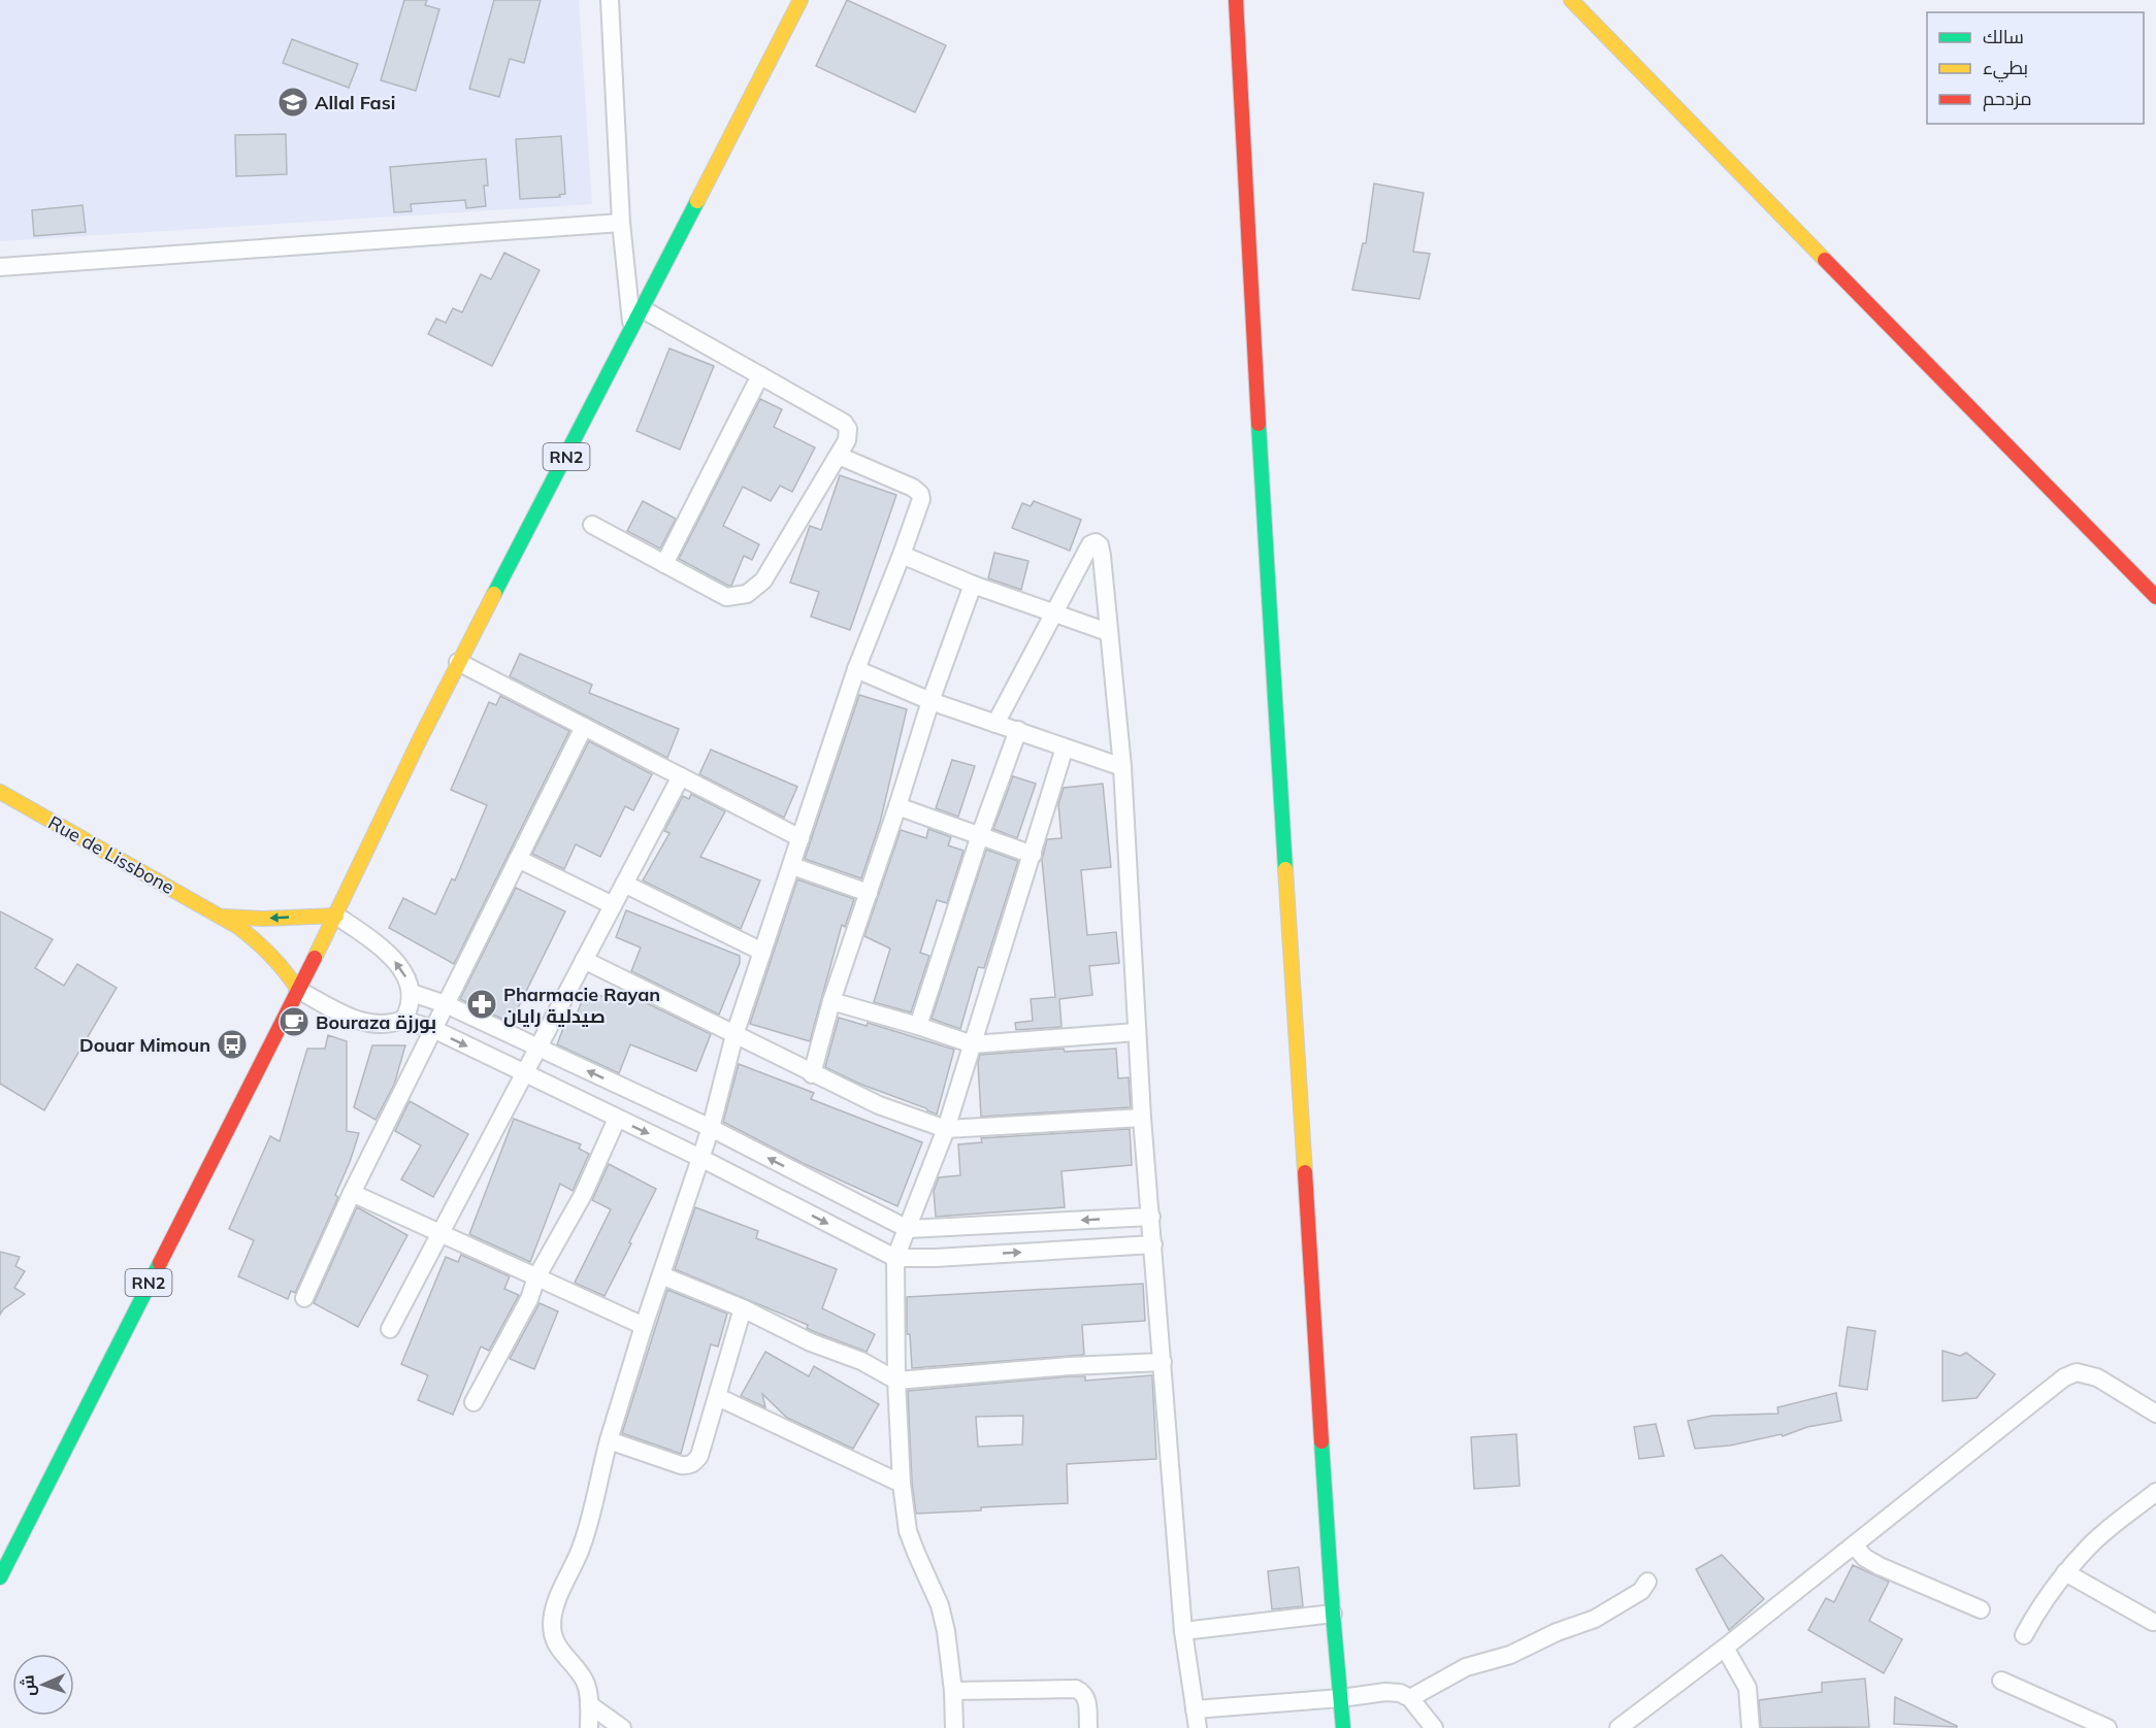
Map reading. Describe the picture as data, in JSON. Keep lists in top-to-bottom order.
{
  "streets": {
    "main road": ["RN2", "Rue de Lissbone"]
  },
  "crossings": [
    ["RN2", "Rue de Lissbone"]
  ],
  "places": {
    "school or university": ["Allal Fasi"],
    "pharmacy": ["Pharmacie Rayan صيدلية رايان"],
    "cafe": ["Bouraza بورزة"],
    "bus stop": ["Douar Mimoun"]
  },
  "legend": ["سالك", "بطيء", "مزدحم"],
  "north": "left"
}
